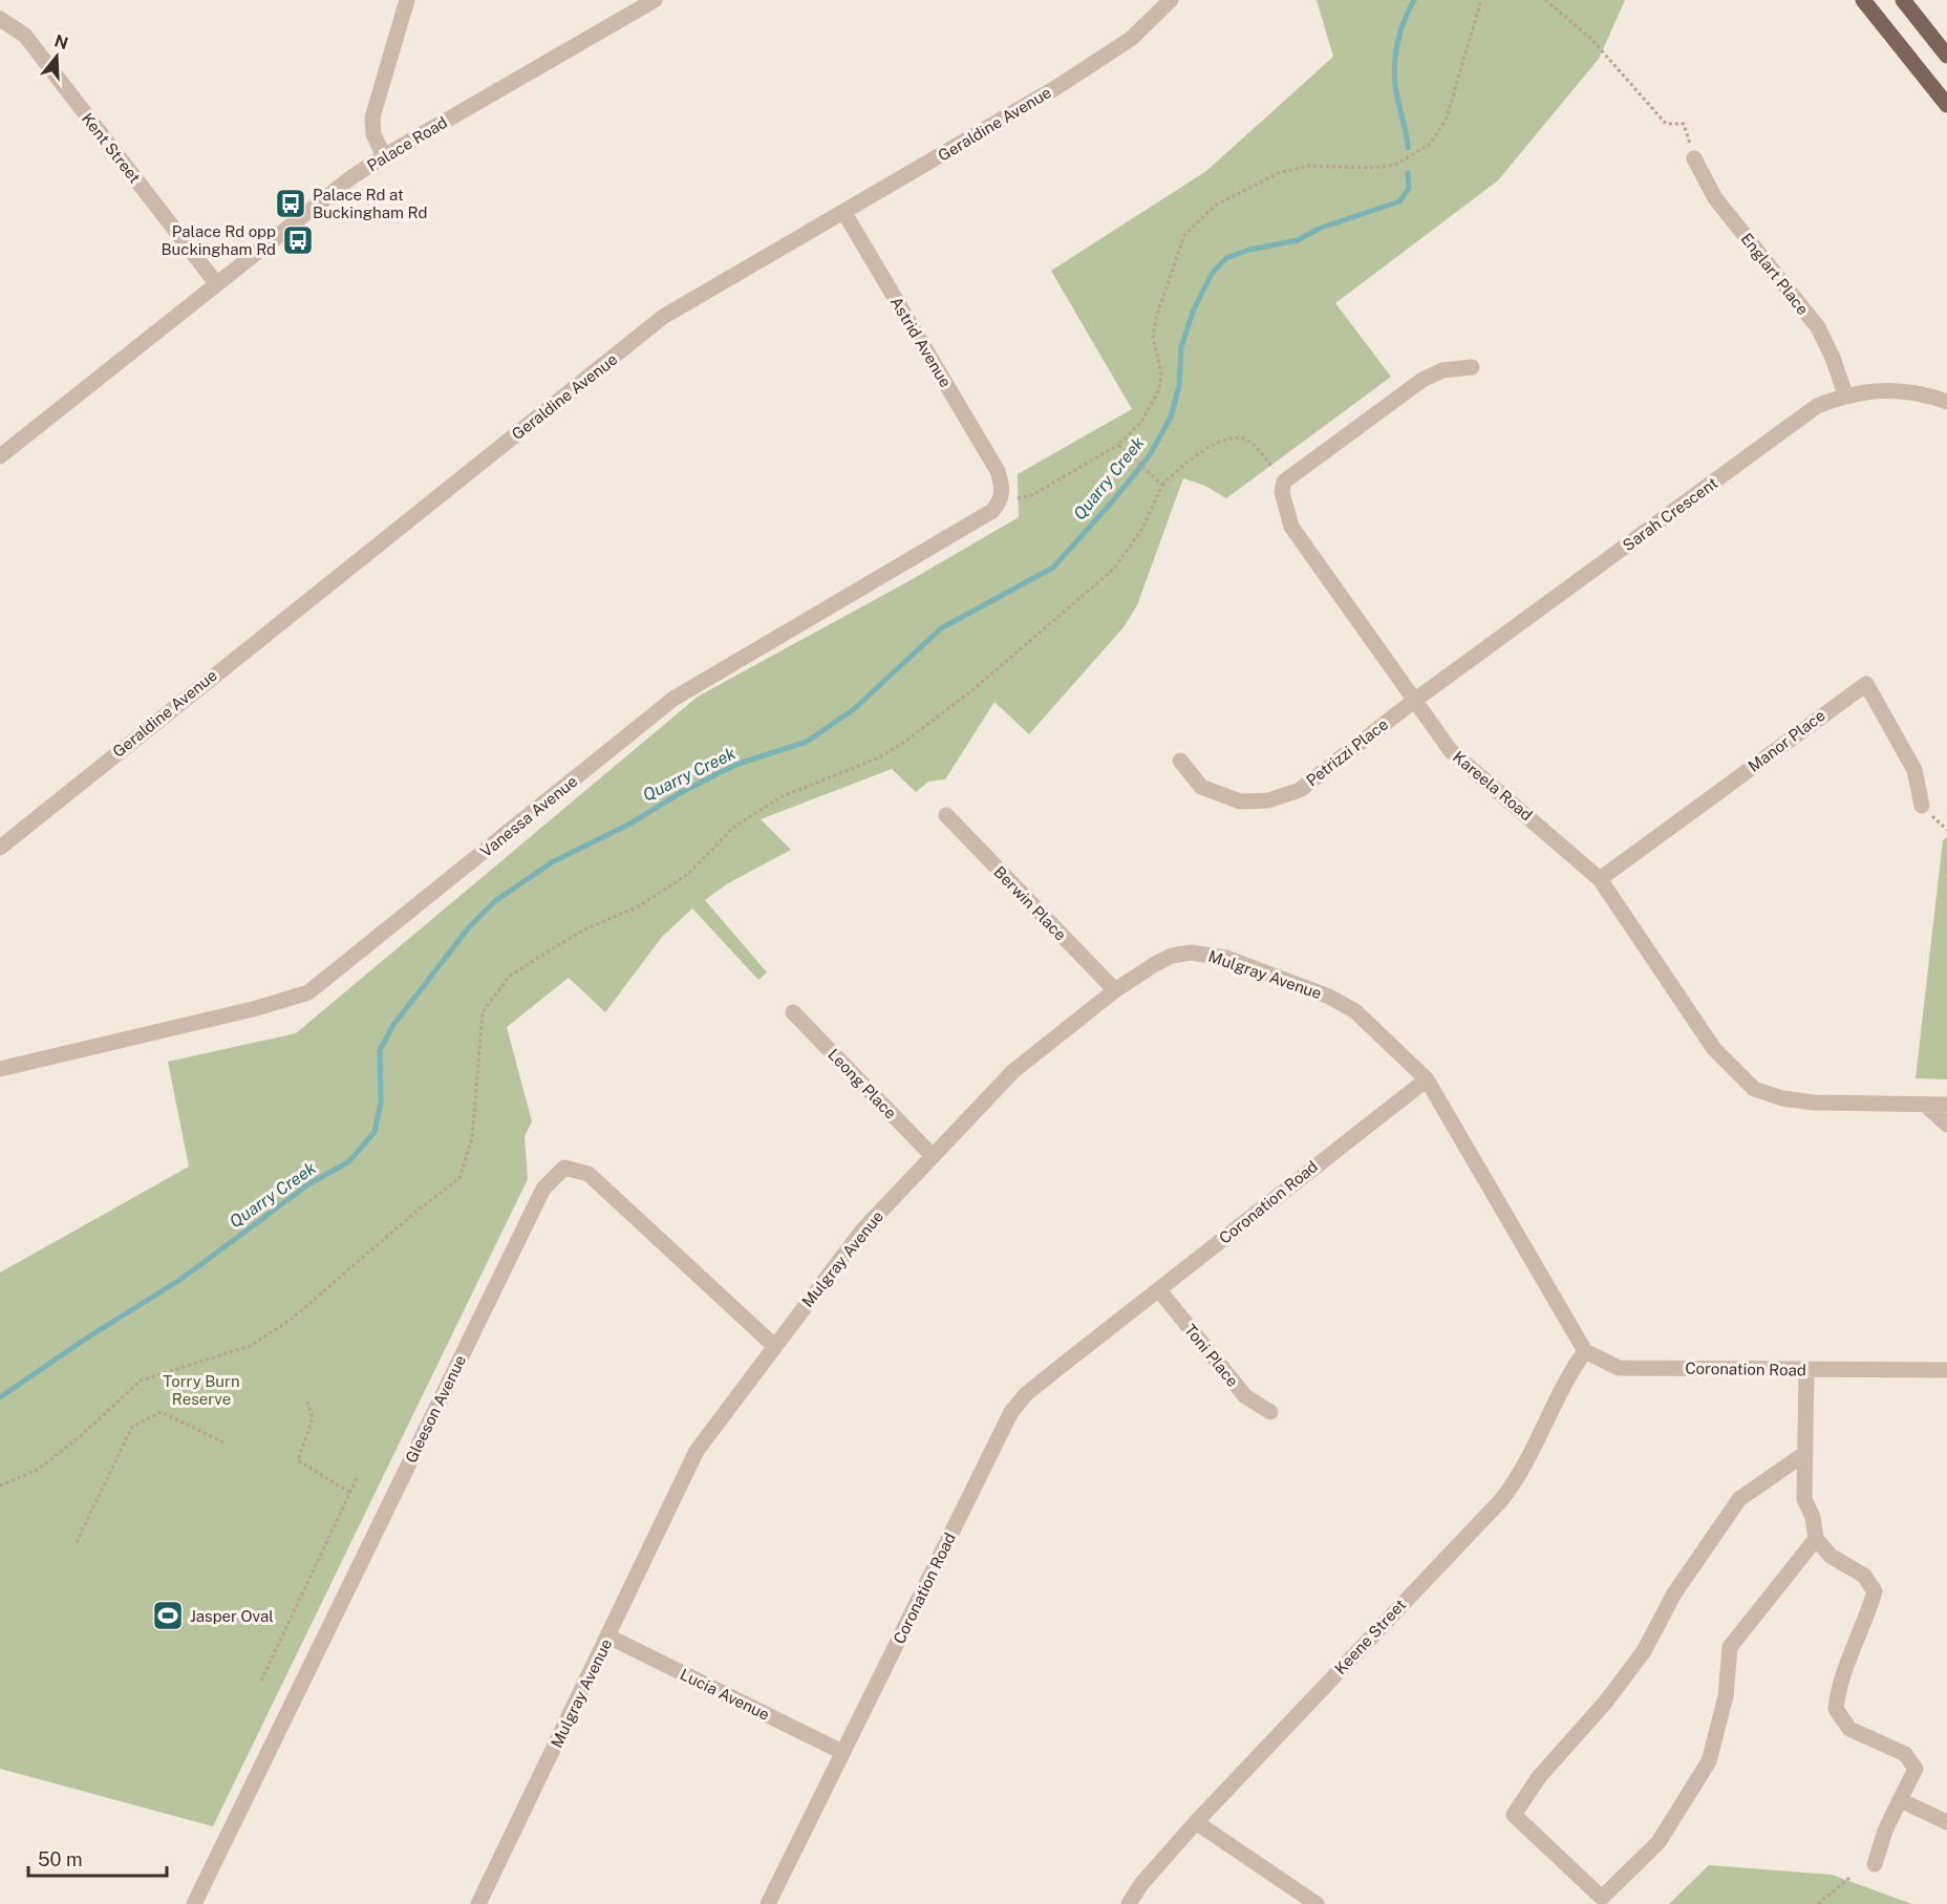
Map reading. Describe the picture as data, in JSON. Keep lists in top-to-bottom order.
{
  "streets": {
    "street": [
      "Geraldine Avenue",
      "Palace Road",
      "Kent Street",
      "Englart Place",
      "Astrid Avenue",
      "Sarah Crescent",
      "Manor Place",
      "Petrizzi Place",
      "Kareela Road",
      "Vanessa Avenue",
      "Berwin Place",
      "Mulgray Avenue",
      "Leong Place",
      "Coronation Road",
      "Toni Place",
      "Gleeson Avenue",
      "Keene Street",
      "Lucia Avenue"
    ]
  },
  "crossings": [
    ["Geraldine Avenue", "Astrid Avenue"],
    ["Palace Road", "Kent Street"],
    ["Englart Place", "Sarah Crescent"],
    ["Astrid Avenue", "Vanessa Avenue"],
    ["Sarah Crescent", "Petrizzi Place"],
    ["Sarah Crescent", "Kareela Road"],
    ["Manor Place", "Kareela Road"],
    ["Petrizzi Place", "Kareela Road"],
    ["Berwin Place", "Mulgray Avenue"],
    ["Mulgray Avenue", "Leong Place"],
    ["Mulgray Avenue", "Coronation Road"],
    ["Mulgray Avenue", "Gleeson Avenue"],
    ["Mulgray Avenue", "Lucia Avenue"],
    ["Coronation Road", "Toni Place"],
    ["Coronation Road", "Keene Street"],
    ["Coronation Road", "Lucia Avenue"]
  ],
  "water": ["Quarry Creek"],
  "parks": ["Torry Burn Reserve"],
  "places": {
    "bus stop": ["Palace Rd at Buckingham Rd", "Palace Rd opp Buckingham Rd"],
    "sports": ["Jasper Oval"]
  },
  "scale_bar": "50 m",
  "north": "top"
}
